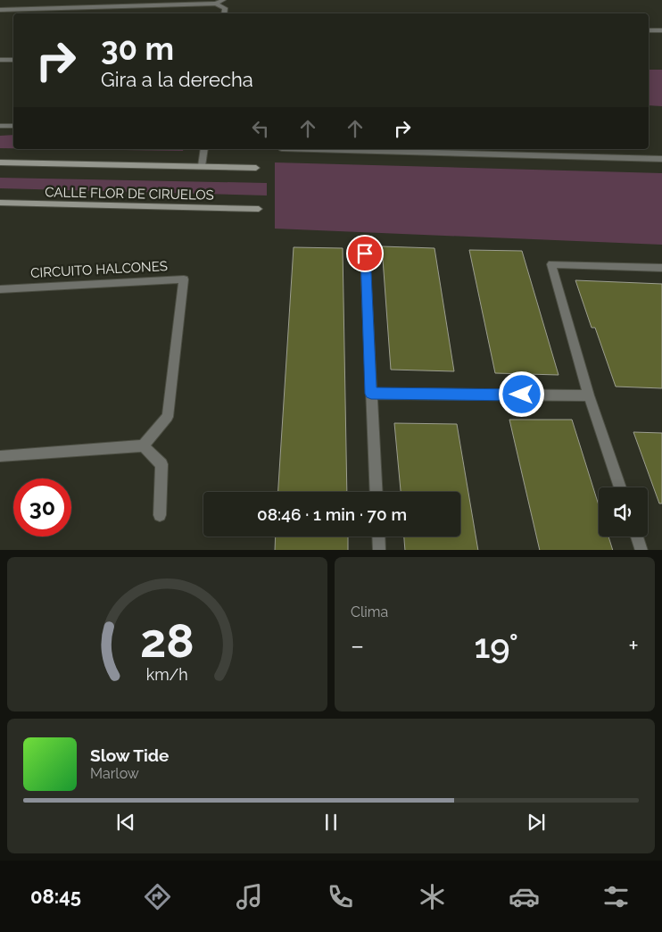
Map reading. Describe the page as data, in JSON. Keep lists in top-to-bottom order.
{
  "streets": {
    "main road": ["CALLE FLOR DE CIRUELOS"],
    "street": ["CIRCUITO HALCONES"]
  },
  "page": {
    "turn": ["30 m", "Gira a la derecha"],
    "limit": "30",
    "trip": "08:46 · 1 min · 70 m",
    "tile": "Clima",
    "heat": ["−", "19°", "+"],
    "song": ["Slow Tide", "Marlow"],
    "tabs": "08:45",
    "gauge": ["28", "km/h"]
  }
}
